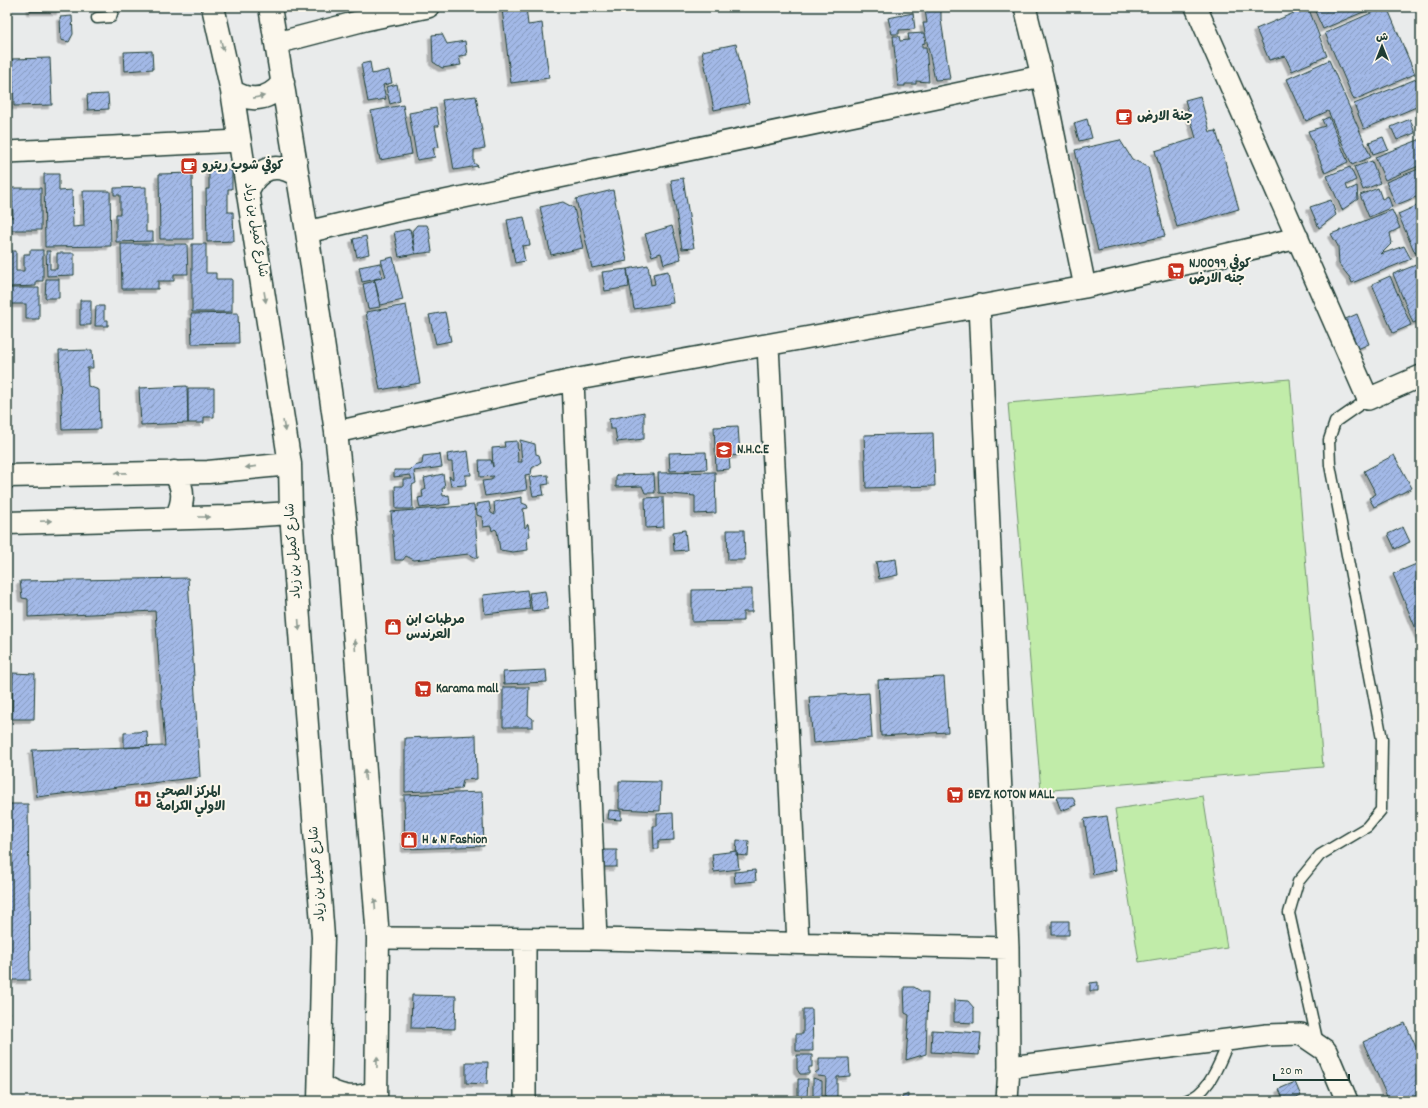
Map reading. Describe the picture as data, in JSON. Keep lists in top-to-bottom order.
{
  "streets": {
    "main road": ["شارع كميل بن زياد"]
  },
  "places": {
    "cafe": ["جنة الارض", "كوفي شوب ريترو"],
    "supermarket": ["NJ0099 كوفي جنه الارض", "Karama mall", "BEYZ KOTON MALL"],
    "school or university": ["N.H.C.E"],
    "shop": ["مرطبات ابن العرندس", "H & N Fashion"],
    "hospital": ["المركز الصحي الاولي الكرامة"]
  },
  "scale_bar": "20 m",
  "north": "top"
}
